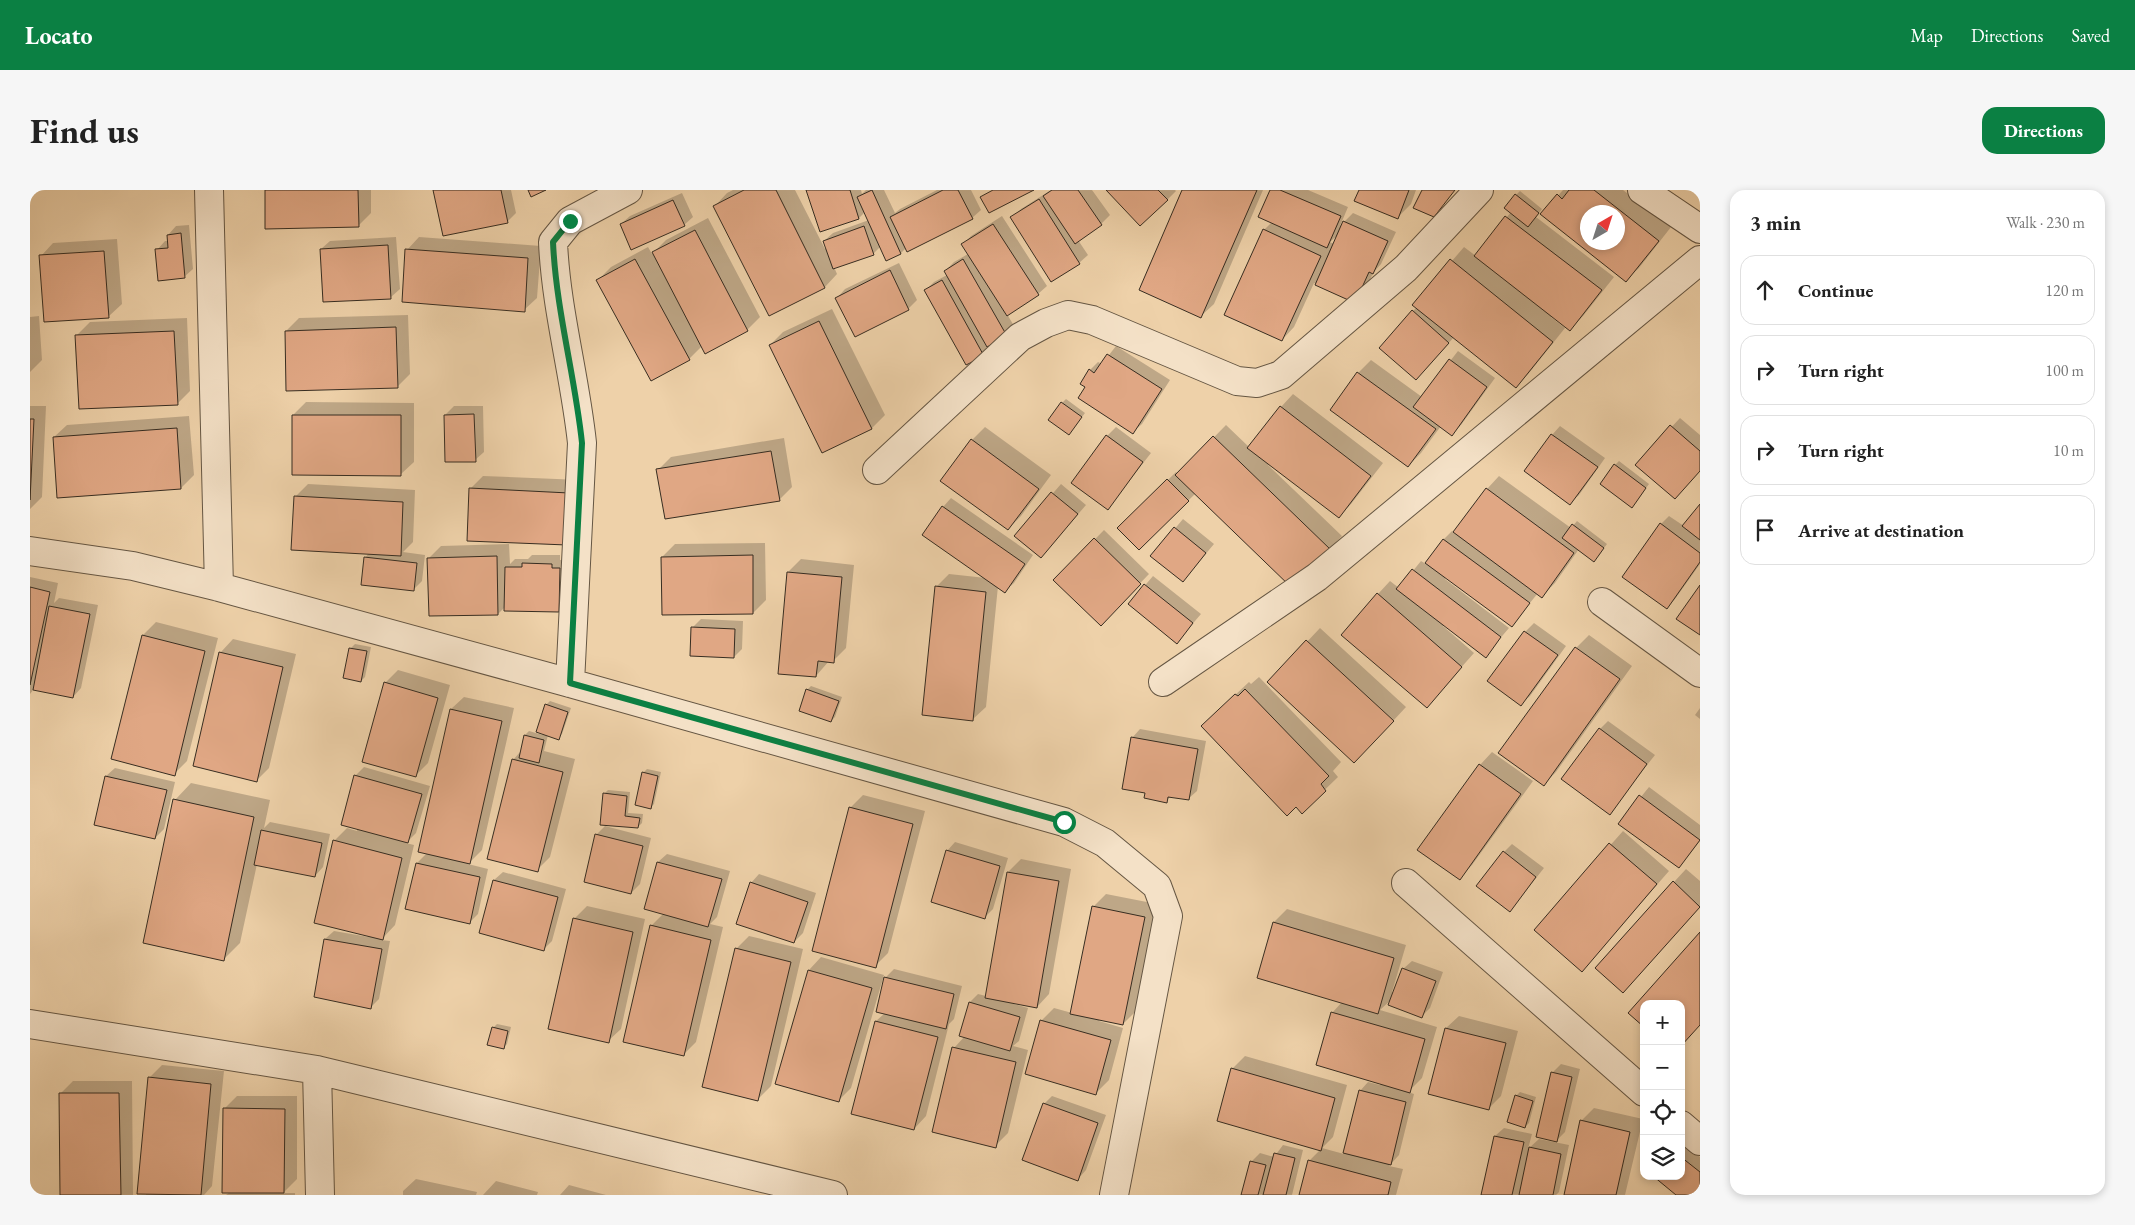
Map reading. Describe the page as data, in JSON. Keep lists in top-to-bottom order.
{
  "north": "top right",
  "page": {
    "header": "Locato",
    "nav": ["Map", "Directions", "Saved"],
    "buttons": "Directions",
    "title": "Find us",
    "heading": ["3 min", "Walk · 230 m"],
    "list": [
      ["Continue", "120 m"],
      ["Turn right", "100 m"],
      ["Turn right", "10 m"],
      "Arrive at destination"
    ],
    "map_buttons": ["+", "−"]
  }
}
